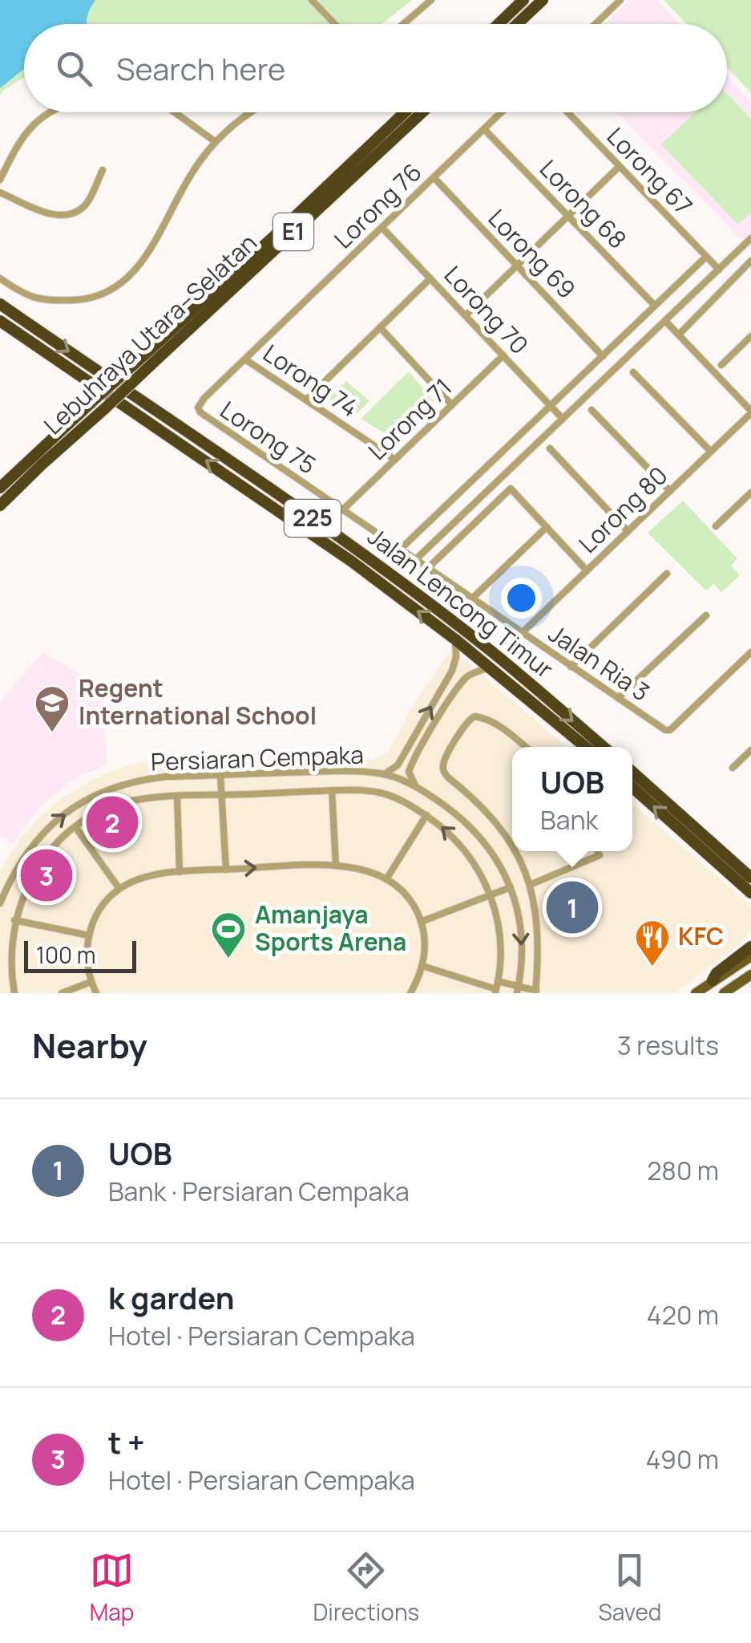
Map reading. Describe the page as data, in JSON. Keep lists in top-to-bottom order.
{
  "streets": {
    "highway": [
      "E1",
      "Lebuhraya Utara–Selatan",
      "225",
      "Jalan Lencong Timur"
    ],
    "street": [
      "Lorong 67",
      "Lorong 68",
      "Lorong 76",
      "Lorong 69",
      "Lorong 70",
      "Lorong 74",
      "Lorong 71",
      "Lorong 75",
      "Lorong 80",
      "Jalan Ria 3",
      "Persiaran Cempaka"
    ]
  },
  "crossings": [
    ["Lorong 68", "Lorong 76"],
    ["Lorong 76", "Lorong 69"],
    ["Lorong 76", "Lorong 70"],
    ["Lorong 76", "Lorong 74"],
    ["Lorong 76", "Lorong 75"],
    ["Lorong 70", "Lorong 71"],
    ["Lorong 74", "Lorong 71"],
    ["Lorong 71", "Lorong 75"],
    ["Lorong 75", "Jalan Ria 3"],
    ["Lorong 80", "Jalan Ria 3"]
  ],
  "places": {
    "school or university": ["Regent International School"],
    "sports": ["Amanjaya Sports Arena"],
    "restaurant": ["KFC"]
  },
  "scale_bar": "100 m",
  "page": {
    "search": "Search here",
    "popup": ["UOB", "Bank"],
    "pins": ["2", "3", "1"],
    "scale": "100 m",
    "heading": ["Nearby", "3 results"],
    "list": [
      {
        "mark": "1",
        "name": "UOB",
        "note": "Bank · Persiaran Cempaka",
        "value": "280 m"
      },
      {
        "mark": "2",
        "name": "k garden",
        "note": "Hotel · Persiaran Cempaka",
        "value": "420 m"
      },
      {
        "mark": "3",
        "name": "t +",
        "note": "Hotel · Persiaran Cempaka",
        "value": "490 m"
      }
    ],
    "nav": ["Map", "Directions", "Saved"]
  }
}
